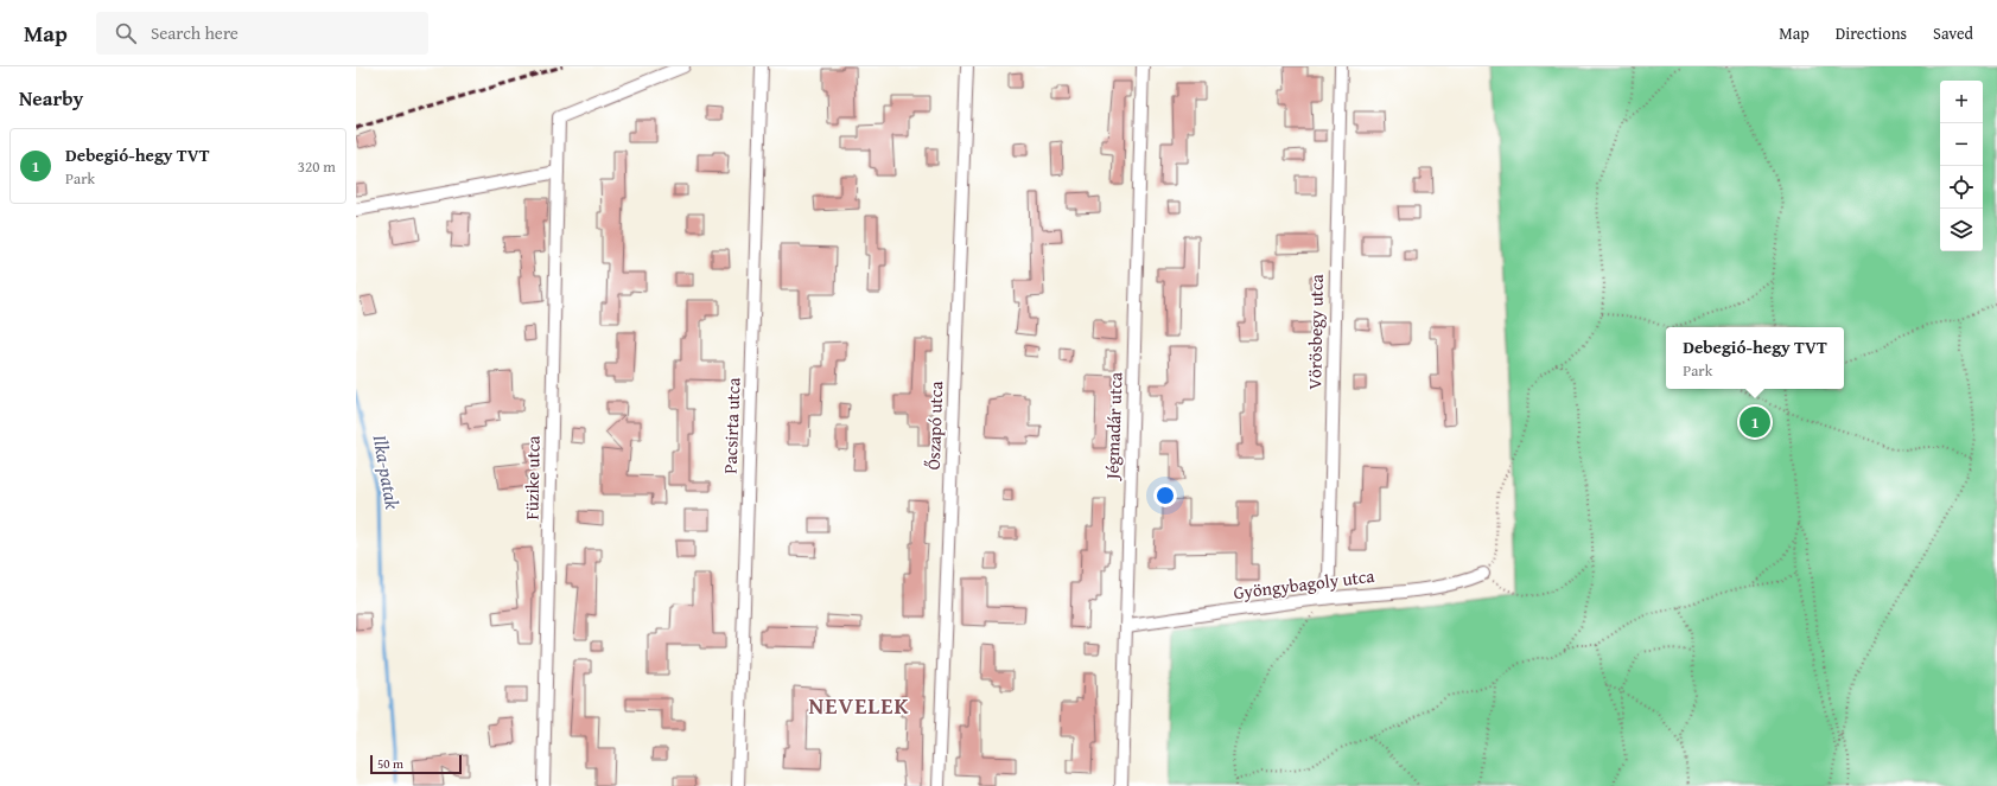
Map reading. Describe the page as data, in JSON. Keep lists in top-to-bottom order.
{
  "streets": {
    "street": [
      "Vörösbegy utca",
      "Pacsirta utca",
      "Őszapó utca",
      "Jégmadár utca",
      "Füzike utca",
      "Gyöngybagoly utca"
    ]
  },
  "crossings": [
    ["Vörösbegy utca", "Gyöngybagoly utca"],
    ["Jégmadár utca", "Gyöngybagoly utca"]
  ],
  "districts": ["NEVELEK"],
  "water": ["Ilka-patak"],
  "scale_bar": "50 m",
  "page": {
    "header": "Map",
    "search": "Search here",
    "nav": ["Map", "Directions", "Saved"],
    "heading": "Nearby",
    "map_buttons": ["+", "−"],
    "list": [
      {
        "mark": "1",
        "name": "Debegió-hegy TVT",
        "note": "Park",
        "value": "320 m"
      }
    ],
    "popup": ["Debegió-hegy TVT", "Park"],
    "pins": "1",
    "scale": "50 m"
  }
}
